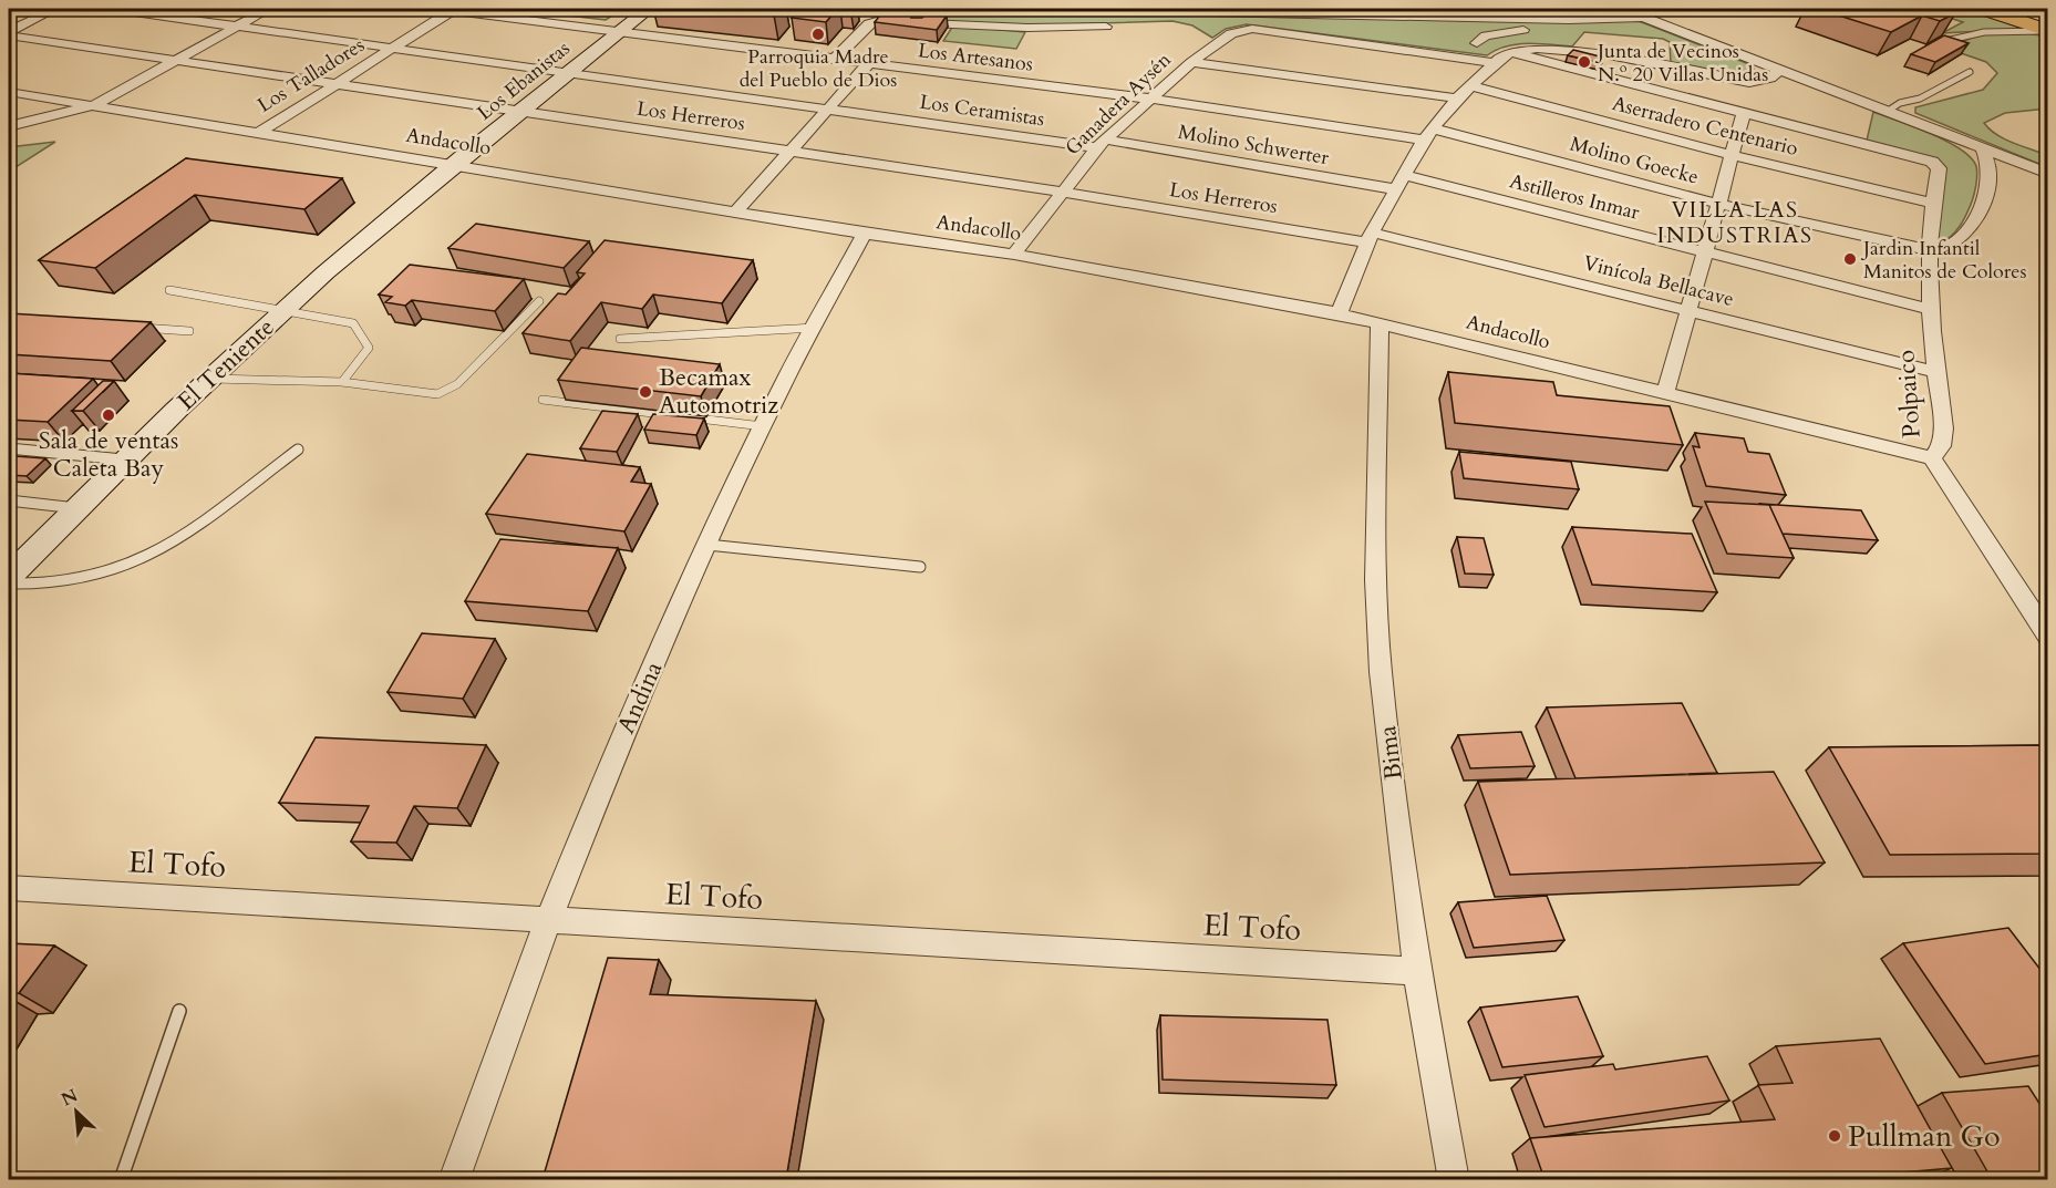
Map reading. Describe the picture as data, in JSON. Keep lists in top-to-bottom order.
{
  "streets": {
    "main road": ["Los Ebanistas", "El Teniente"],
    "street": [
      "Los Artesanos",
      "Los Talladores",
      "Ganadera Aysén",
      "Los Ceramistas",
      "Los Herreros",
      "Aserradero Centenario",
      "Andacollo",
      "Molino Schwerter",
      "Molino Goecke",
      "Astilleros Inmar",
      "Vinícola Bellacave",
      "Polpaico",
      "Andina",
      "Bima",
      "El Tofo"
    ]
  },
  "crossings": [
    ["Los Artesanos", "Los Talladores"],
    ["Los Artesanos", "Los Ebanistas"],
    ["Los Artesanos", "Ganadera Aysén"],
    ["Los Artesanos", "Molino Goecke"],
    ["Los Talladores", "Los Ceramistas"],
    ["Los Talladores", "Los Herreros"],
    ["Los Talladores", "Andacollo"],
    ["Los Ebanistas", "Los Ceramistas"],
    ["Los Ebanistas", "Los Herreros"],
    ["Los Ebanistas", "Andacollo"],
    ["Los Ebanistas", "El Teniente"],
    ["Ganadera Aysén", "Los Ceramistas"],
    ["Ganadera Aysén", "Los Herreros"],
    ["Ganadera Aysén", "Andacollo"],
    ["Ganadera Aysén", "Molino Schwerter"],
    ["Los Ceramistas", "Molino Schwerter"],
    ["Los Herreros", "Vinícola Bellacave"],
    ["Aserradero Centenario", "Polpaico"],
    ["Andacollo", "El Teniente"],
    ["Andacollo", "Polpaico"],
    ["Andacollo", "Andina"],
    ["Andacollo", "Bima"],
    ["Molino Schwerter", "Astilleros Inmar"],
    ["Molino Goecke", "Polpaico"],
    ["Astilleros Inmar", "Polpaico"],
    ["Vinícola Bellacave", "Polpaico"],
    ["Andina", "El Tofo"],
    ["Bima", "El Tofo"]
  ],
  "districts": ["VILLA LAS INDUSTRIAS"],
  "places": [
    "Parroquia Madre del Pueblo de Dios",
    "Junta de Vecinos N.º 20 Villas Unidas",
    "Jardin Infantil Manitos de Colores",
    "Becamax Automotriz",
    "Sala de ventas Caleta Bay",
    "Pullman Go"
  ],
  "north": "top left"
}
